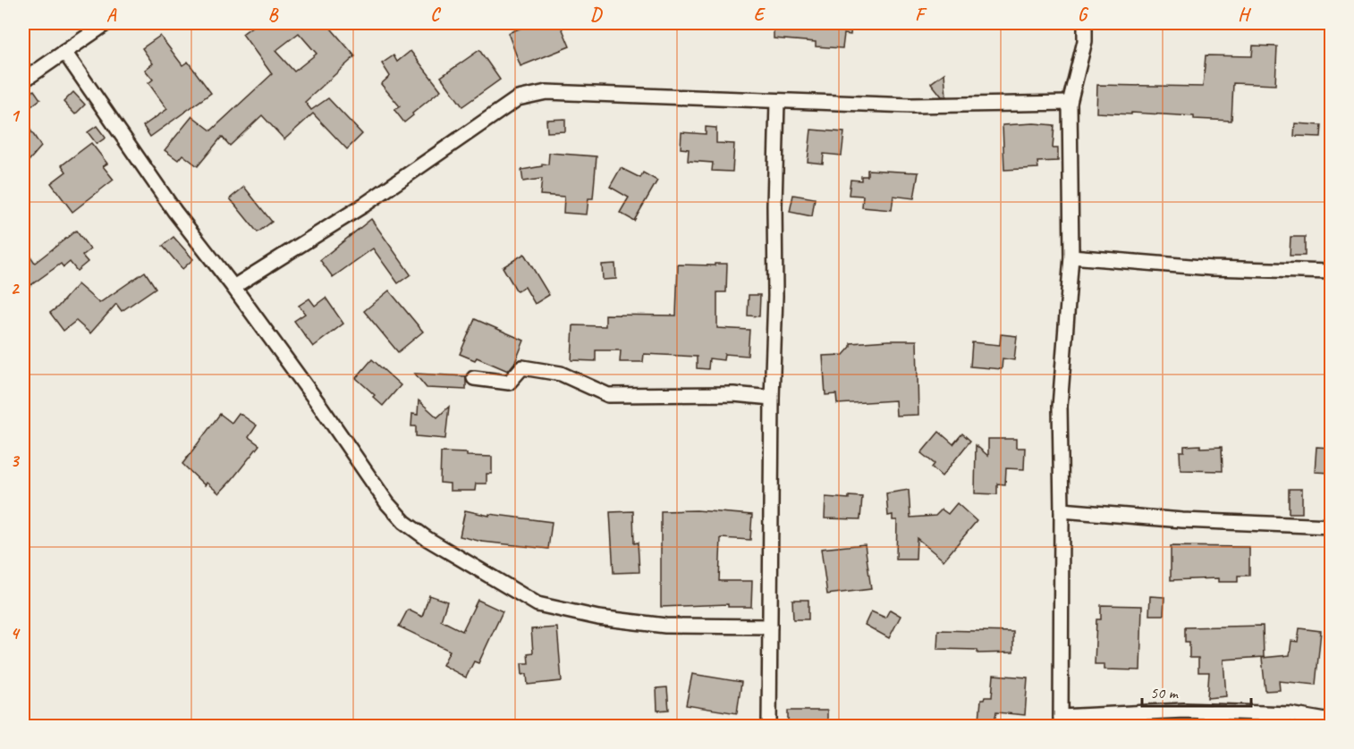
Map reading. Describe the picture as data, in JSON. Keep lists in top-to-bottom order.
{
  "scale_bar": "50 m",
  "grid": {
    "columns": [
      "A",
      "B",
      "C",
      "D",
      "E",
      "F",
      "G",
      "H"
    ],
    "rows": [
      "1",
      "2",
      "3",
      "4"
    ]
  }
}
